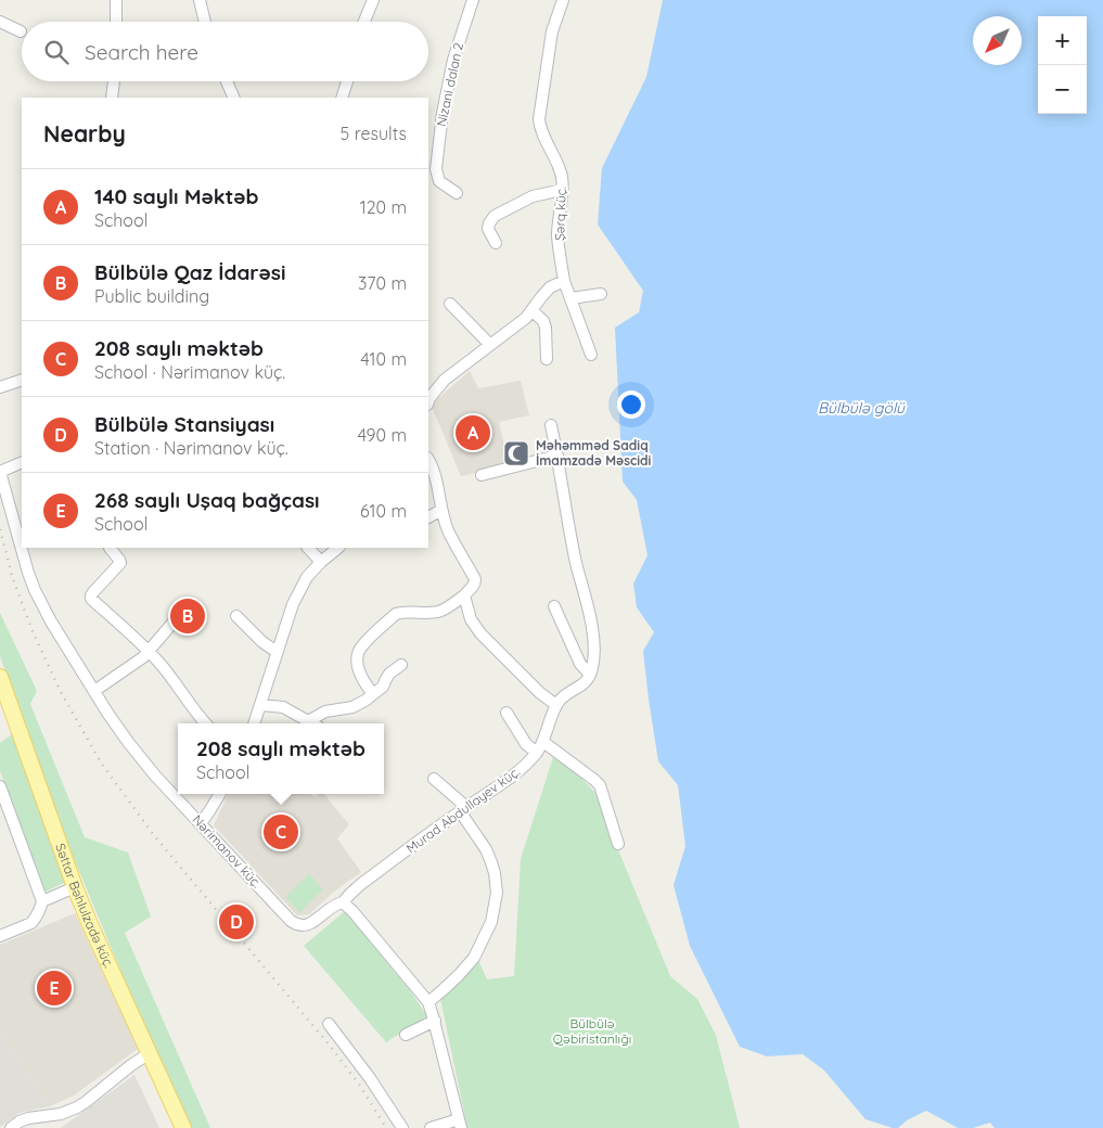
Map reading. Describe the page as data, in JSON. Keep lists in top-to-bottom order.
{
  "streets": {
    "main road": ["Səttar Bəhlulzadə küç."],
    "street": [
      "Nizani dalan 2",
      "Şərq küç.",
      "Murad Abdullayev küç.",
      "Nərimanov küç."
    ]
  },
  "crossings": [
    ["Murad Abdullayev küç.", "Nərimanov küç."]
  ],
  "water": ["Bülbülə gölü"],
  "parks": ["Bülbülə Qəbiristanlığı"],
  "places": {
    "mosque": ["Məhəmməd Sadiq İmamzadə Məscidi"]
  },
  "north": "bottom left",
  "page": {
    "map_buttons": ["+", "−"],
    "search": "Search here",
    "heading": ["Nearby", "5 results"],
    "list": [
      {
        "mark": "A",
        "name": "140 saylı Məktəb",
        "note": "School",
        "value": "120 m"
      },
      {
        "mark": "B",
        "name": "Bülbülə Qaz İdarəsi",
        "note": "Public building",
        "value": "370 m"
      },
      {
        "mark": "C",
        "name": "208 saylı məktəb",
        "note": "School · Nərimanov küç.",
        "value": "410 m"
      },
      {
        "mark": "D",
        "name": "Bülbülə Stansiyası",
        "note": "Station · Nərimanov küç.",
        "value": "490 m"
      },
      {
        "mark": "E",
        "name": "268 saylı Uşaq bağçası",
        "note": "School",
        "value": "610 m"
      }
    ],
    "pins": [
      "A",
      "B",
      "C",
      "D",
      "E"
    ],
    "popup": ["208 saylı məktəb", "School"]
  }
}
